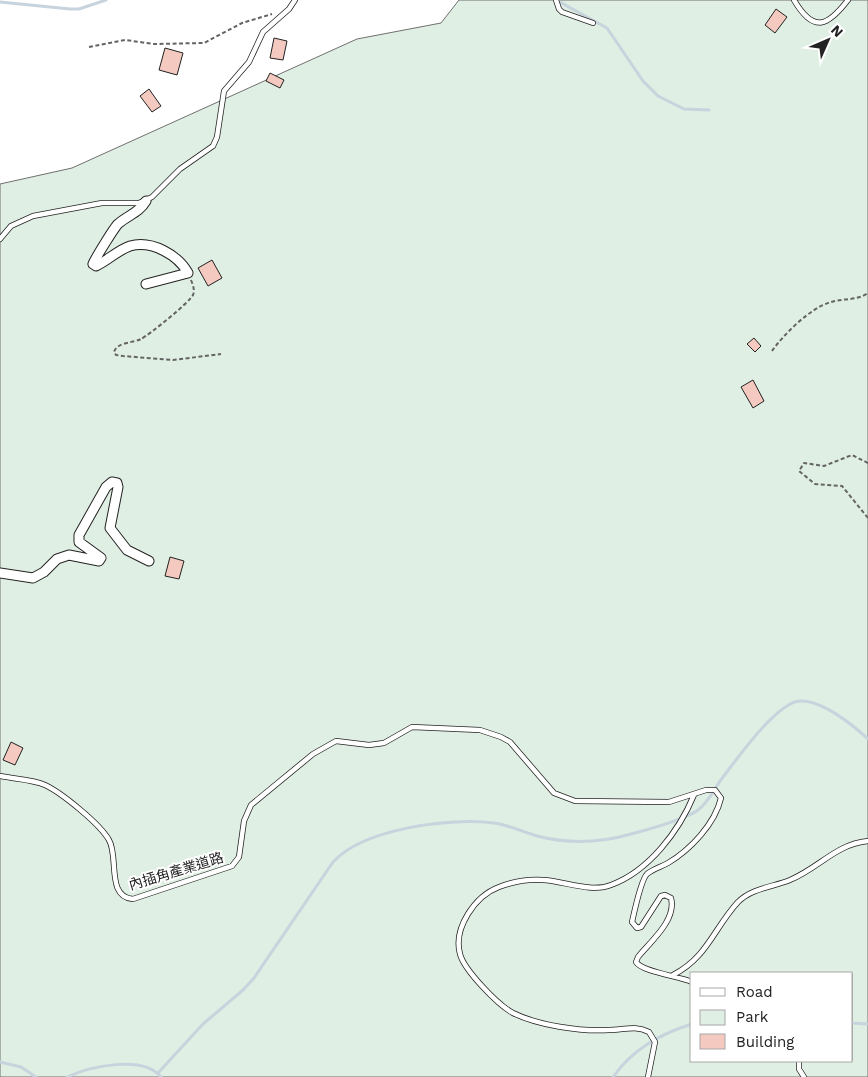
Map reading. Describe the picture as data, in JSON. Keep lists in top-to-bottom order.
{
  "streets": {
    "lane": ["內插角產業道路"]
  },
  "legend": ["Road", "Park", "Building"],
  "north": "top right"
}
